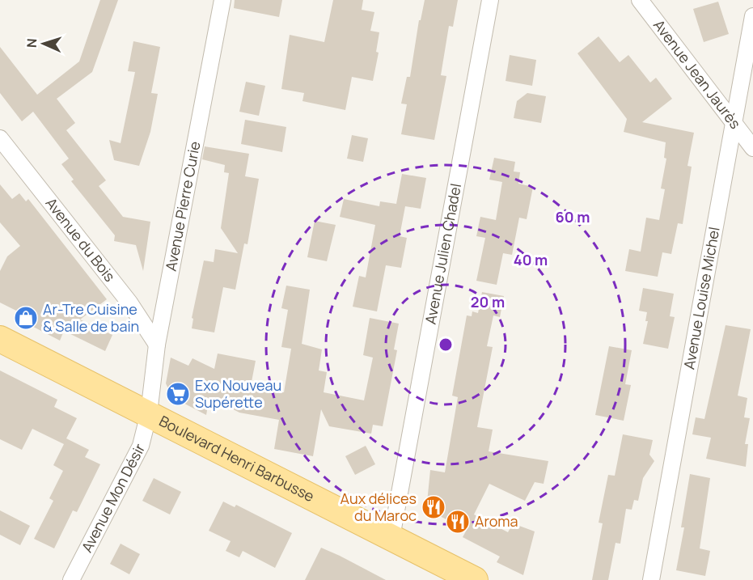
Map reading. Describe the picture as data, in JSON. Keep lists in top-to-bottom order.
{
  "streets": {
    "main road": ["Boulevard Henri Barbusse"],
    "street": [
      "Avenue Jean Jaurès",
      "Avenue Pierre Curie",
      "Avenue du Bois",
      "Avenue Julien Chadel",
      "Avenue Louise Michel",
      "Avenue Mon Désir"
    ]
  },
  "crossings": [
    ["Avenue Jean Jaurès", "Avenue Louise Michel"],
    ["Avenue Pierre Curie", "Avenue du Bois"],
    ["Avenue Pierre Curie", "Boulevard Henri Barbusse"],
    ["Avenue Pierre Curie", "Avenue Mon Désir"],
    ["Avenue Julien Chadel", "Boulevard Henri Barbusse"],
    ["Boulevard Henri Barbusse", "Avenue Mon Désir"]
  ],
  "places": {
    "shop": ["Ar-Tre Cuisine & Salle de bain"],
    "supermarket": ["Exo Nouveau Supérette"],
    "restaurant": ["Aux délices du Maroc", "Aroma"]
  },
  "north": "left",
  "rings": ["60 m", "40 m", "20 m"]
}
